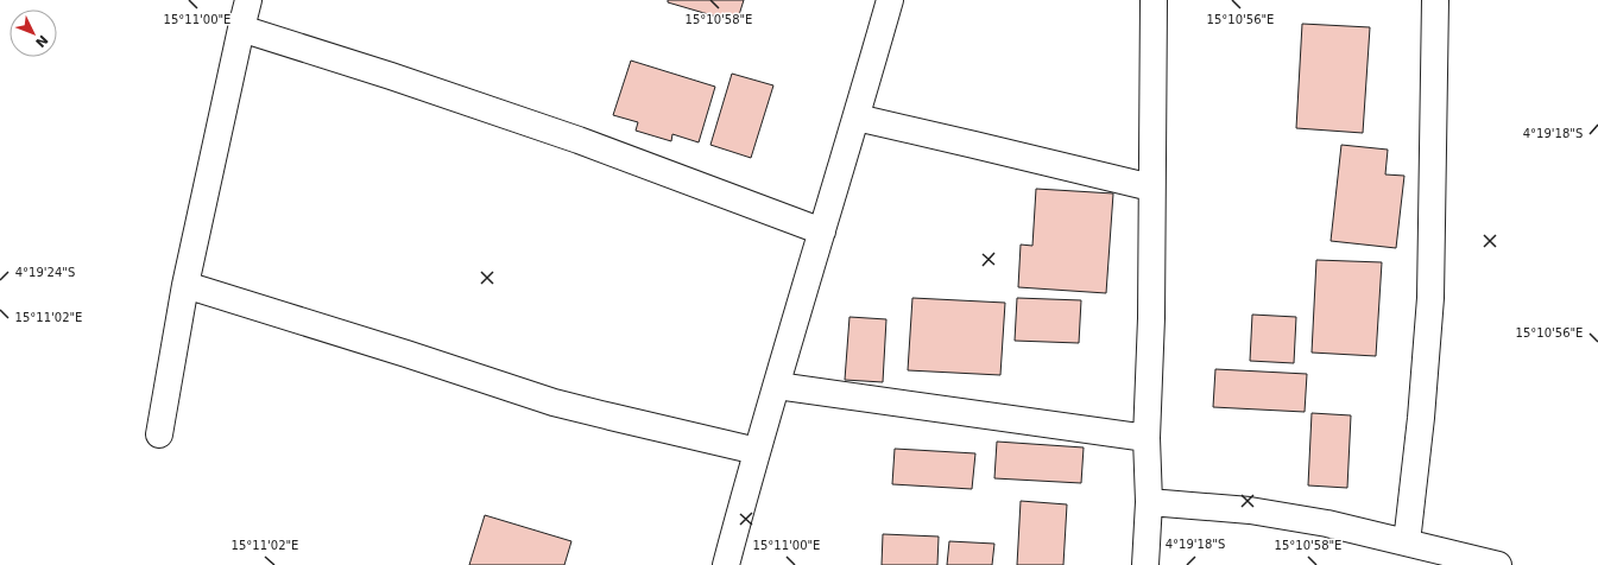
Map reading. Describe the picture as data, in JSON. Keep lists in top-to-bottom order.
{
  "north": "bottom right",
  "coordinates": [
    "15°11'00\"E",
    "15°10'58\"E",
    "15°10'56\"E",
    "4°19'18\"S",
    "4°19'24\"S",
    "15°11'02\"E"
  ]
}
